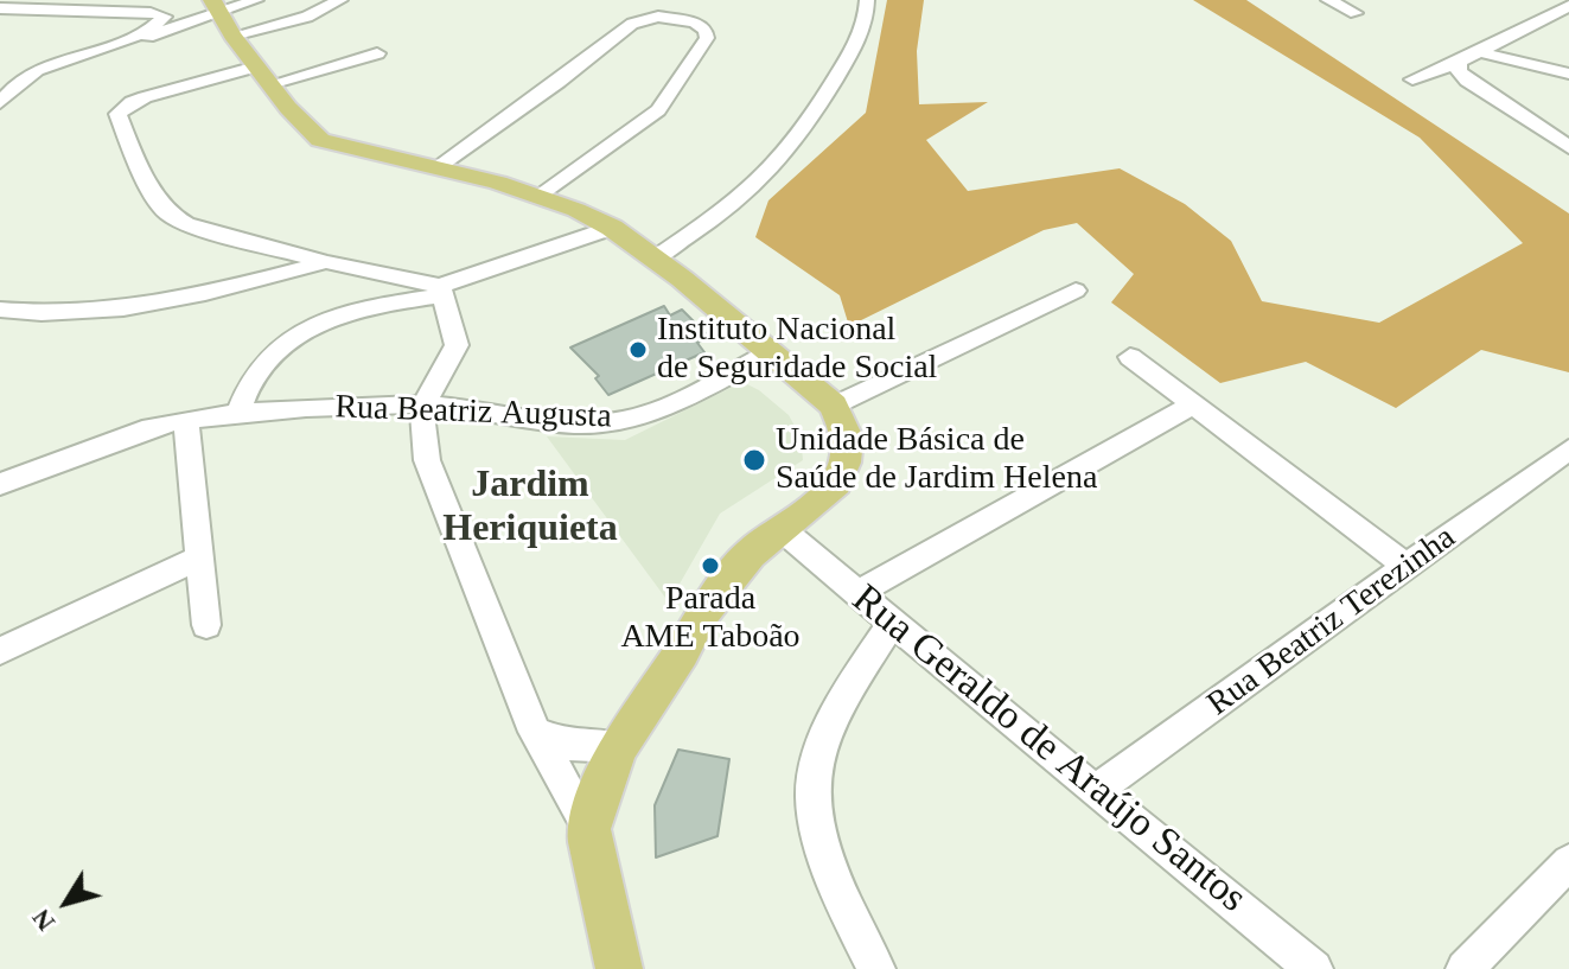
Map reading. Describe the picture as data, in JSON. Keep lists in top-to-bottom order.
{
  "streets": {
    "street": ["Rua Beatriz Augusta", "Rua Beatriz Terezinha", "Rua Geraldo de Araújo Santos"]
  },
  "crossings": [
    ["Rua Beatriz Terezinha", "Rua Geraldo de Araújo Santos"]
  ],
  "districts": ["Jardim Heriquieta"],
  "places": ["Instituto Nacional de Seguridade Social", "Unidade Básica de Saúde de Jardim Helena", "Parada AME Taboão"],
  "north": "bottom left"
}
